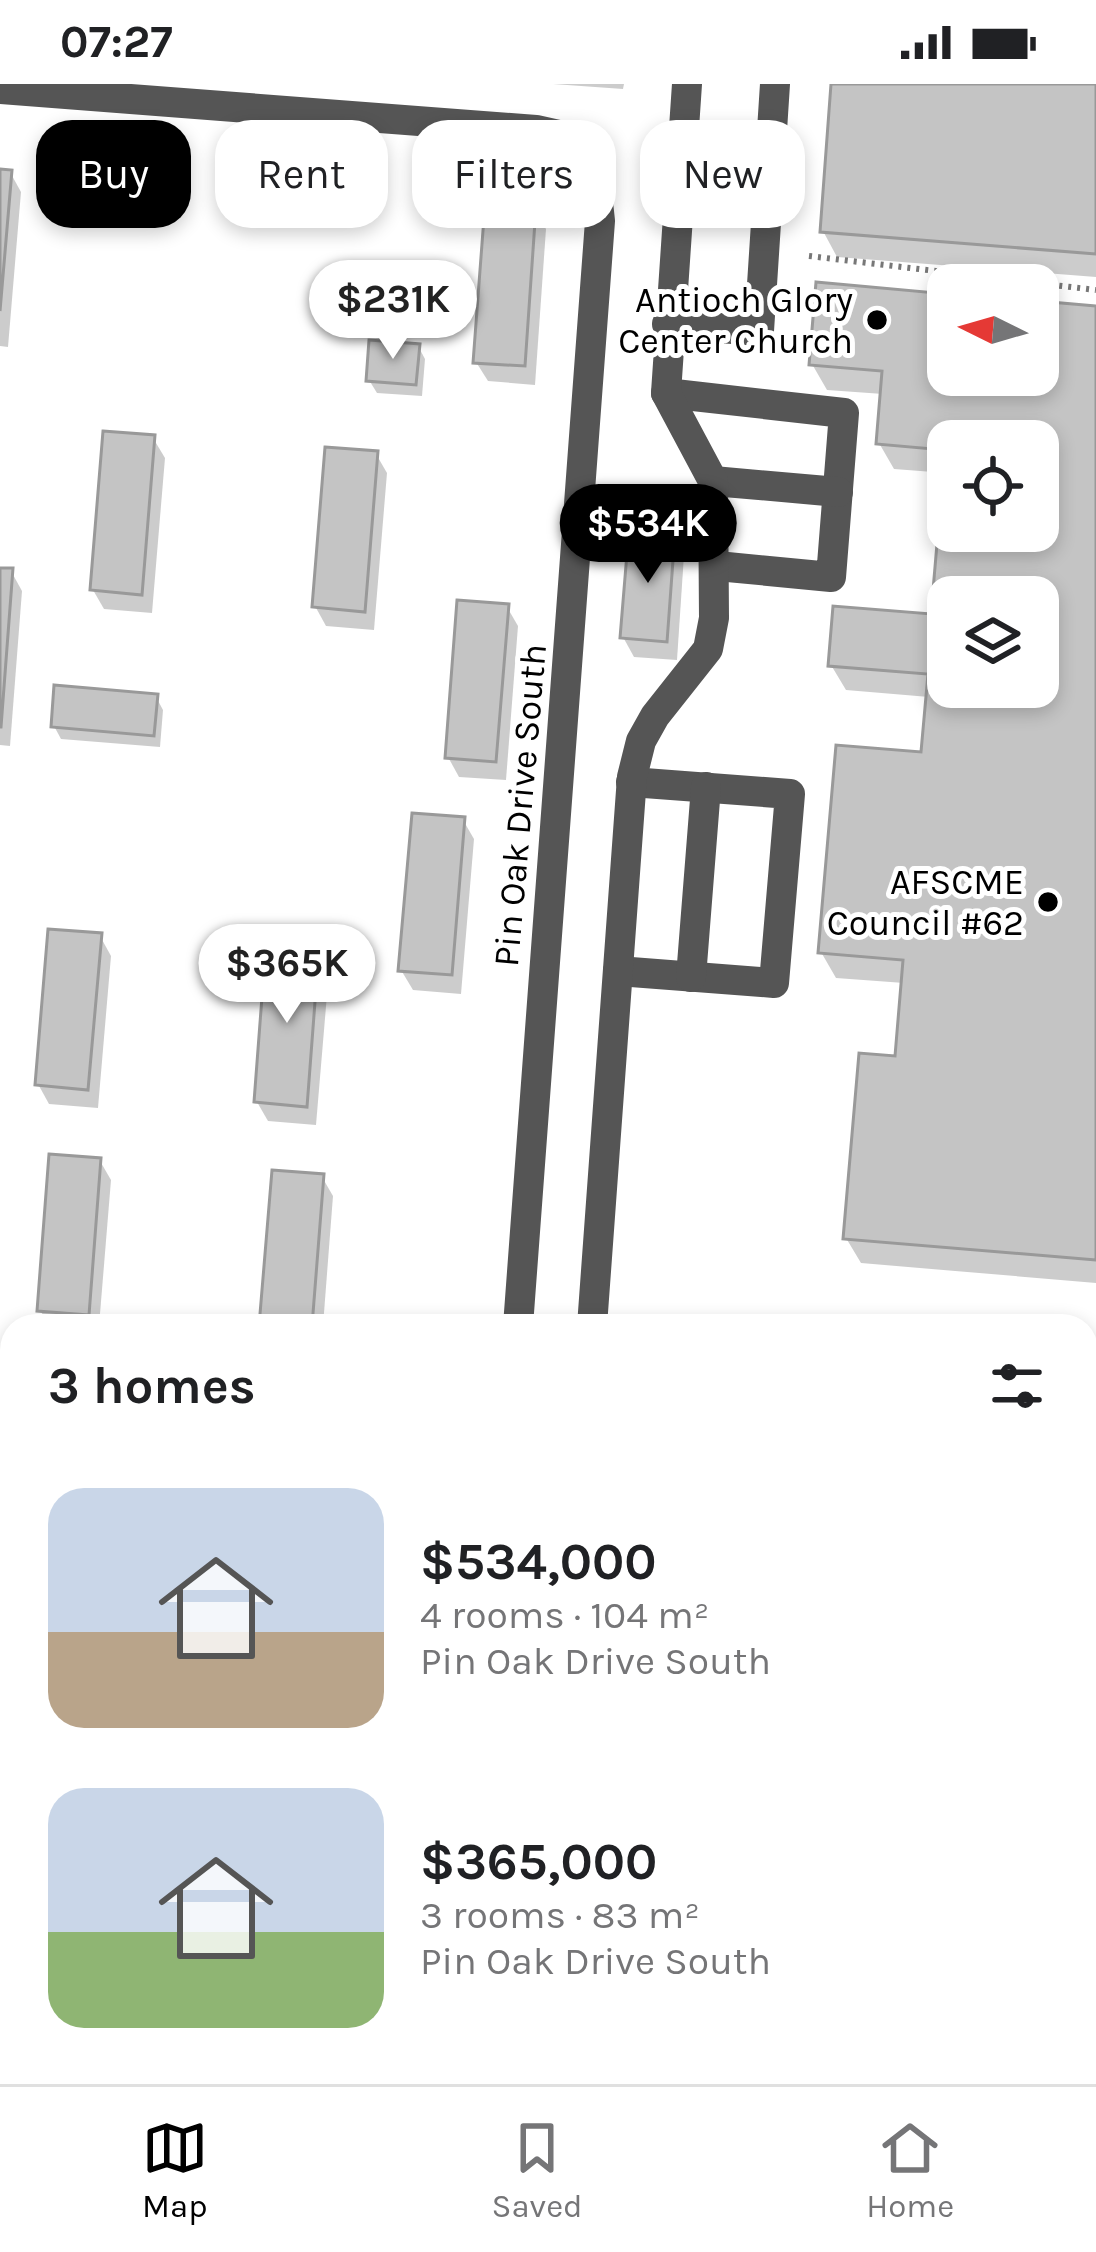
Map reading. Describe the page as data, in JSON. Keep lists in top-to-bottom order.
{
  "streets": {
    "street": ["Pin Oak Drive South"]
  },
  "places": ["Antioch Glory Center Church", "AFSCME Council #62"],
  "north": "left",
  "page": {
    "status": "07:27",
    "chip": [
      "Buy",
      "Rent",
      "Filters",
      "New"
    ],
    "price": ["$231K", "$534K", "$365K"],
    "heading": "3 homes",
    "list": [
      {
        "name": "$534,000",
        "note": "4 rooms · 104 m² · Pin Oak Drive South"
      },
      {
        "name": "$365,000",
        "note": "3 rooms · 83 m² · Pin Oak Drive South"
      }
    ],
    "tabs": ["Map", "Saved", "Home"]
  }
}
